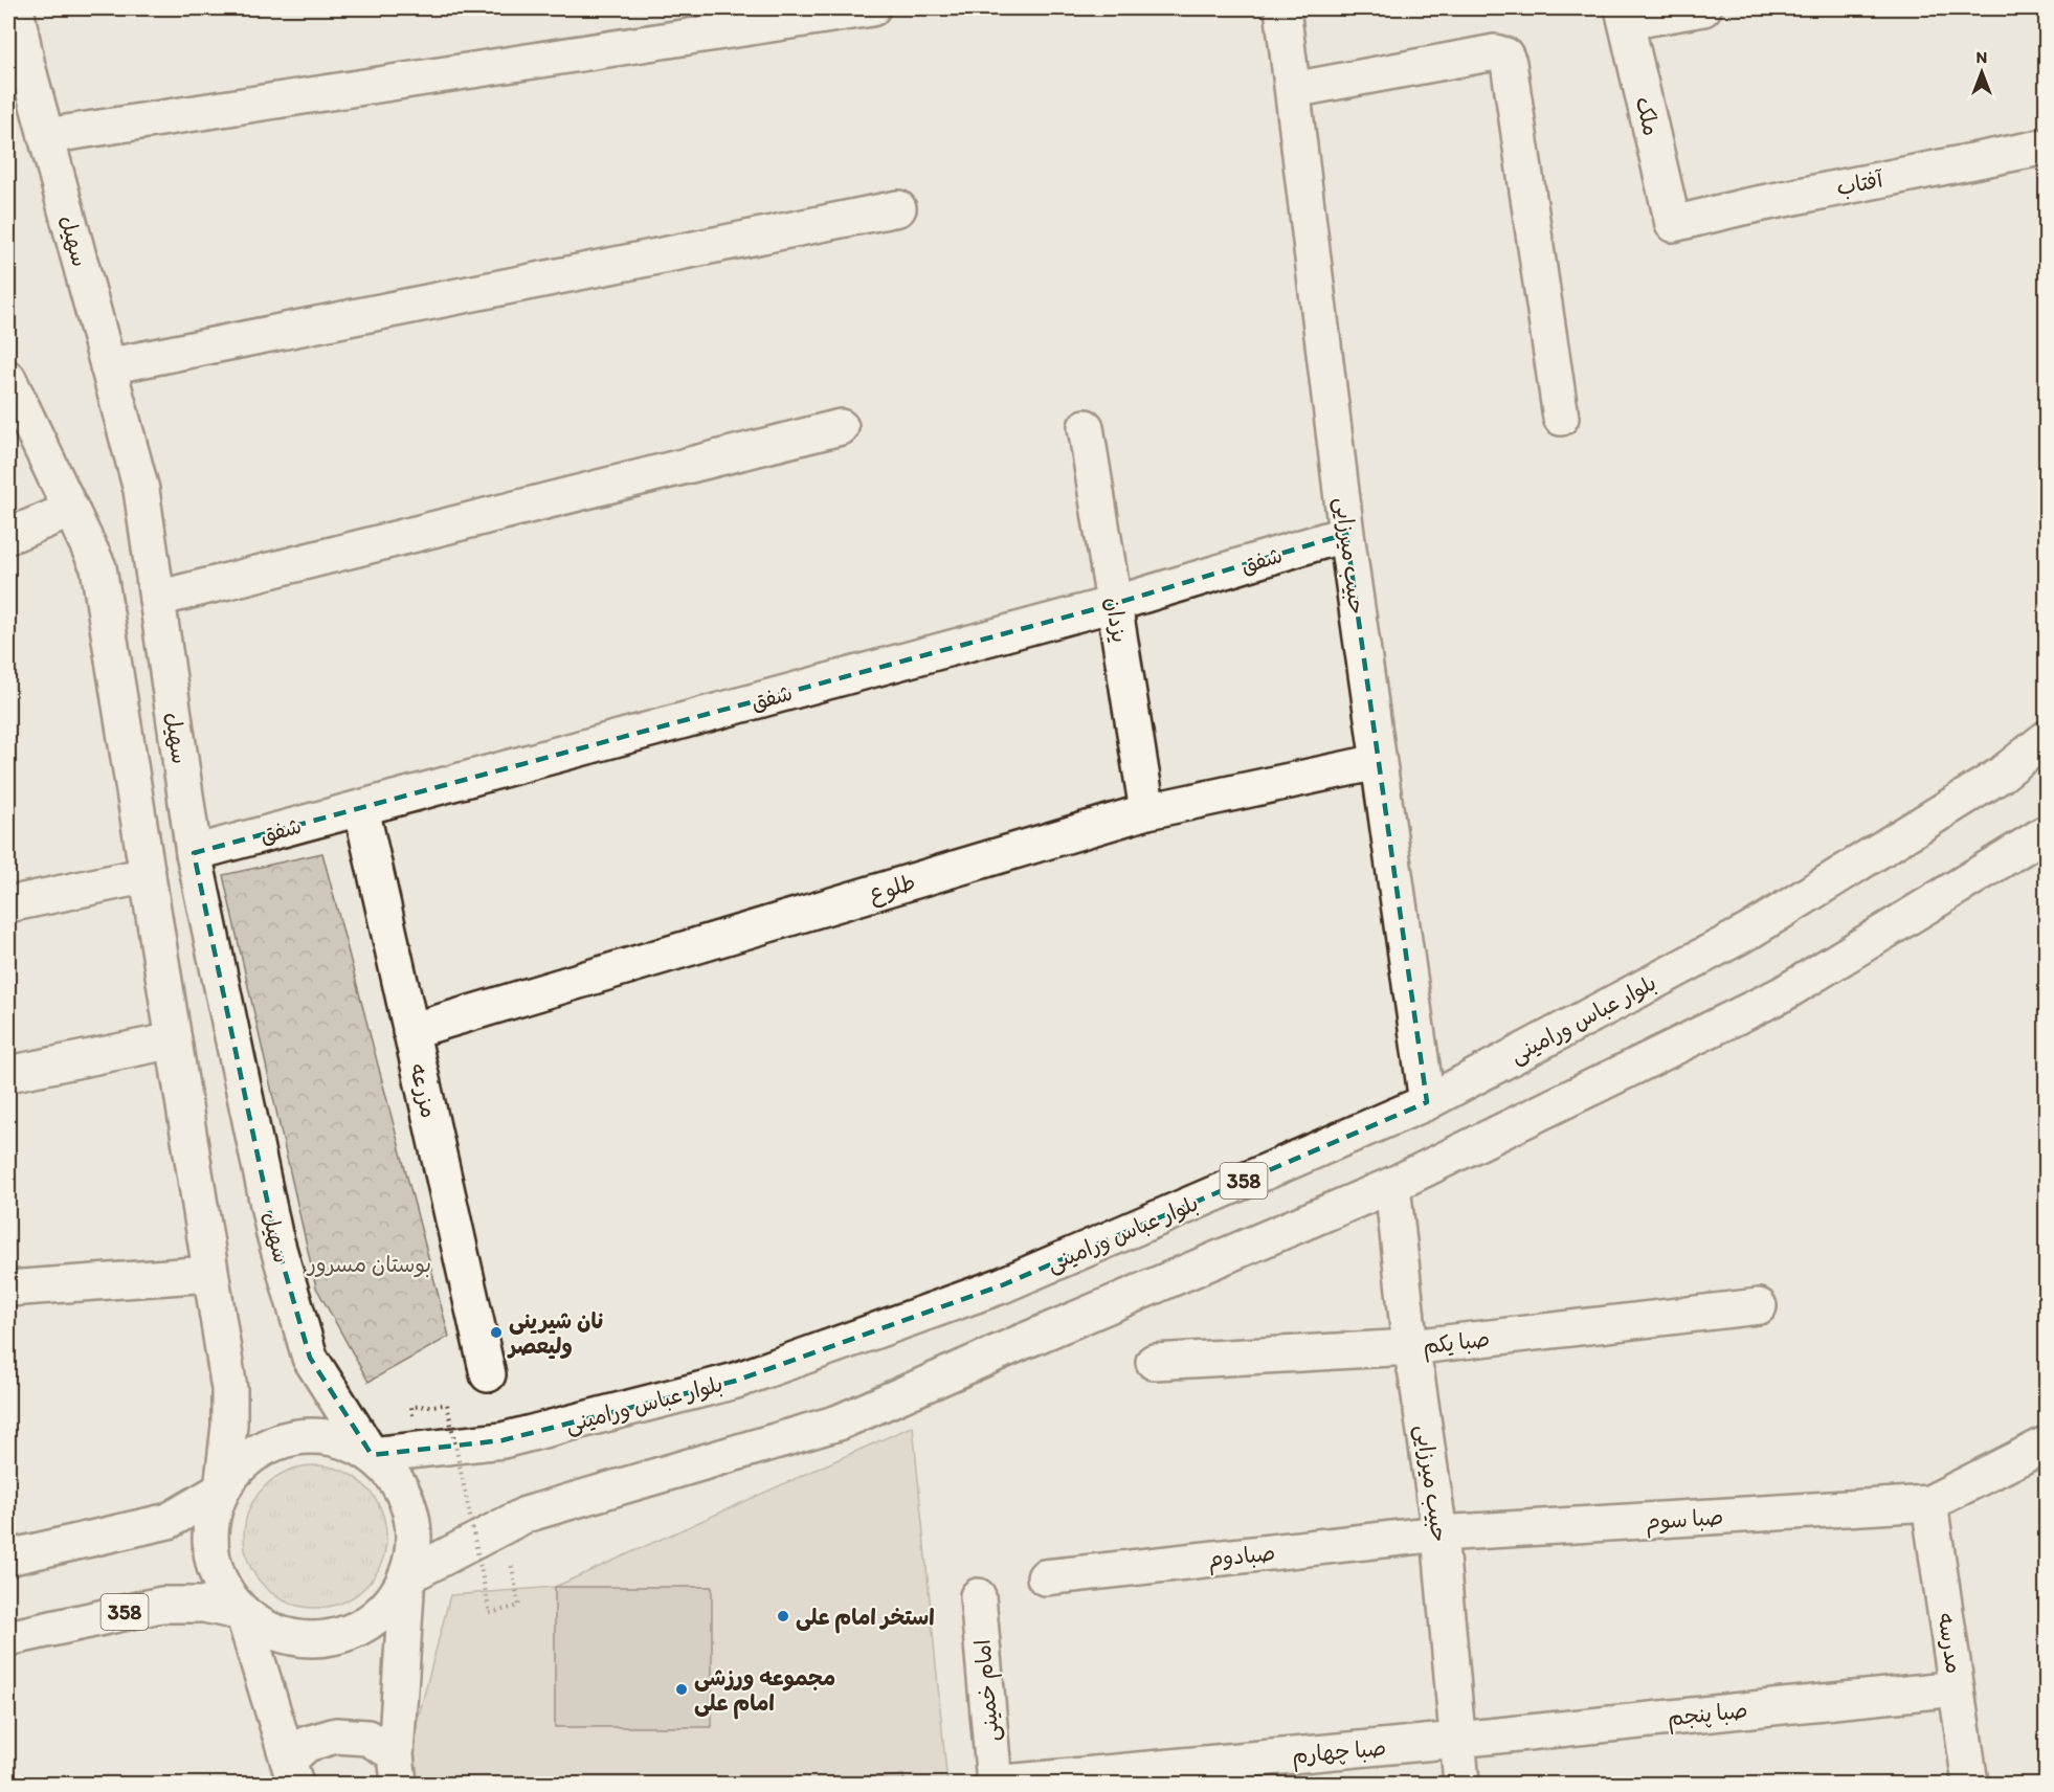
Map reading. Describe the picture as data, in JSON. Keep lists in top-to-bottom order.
{
  "streets": {
    "street": [
      "ملک",
      "آفتاب",
      "سهیل",
      "حبیب میرزایی",
      "شفق",
      "یزدان",
      "طلوع",
      "بلوار عباس ورامینی",
      "مزرعه",
      "358",
      "صبا یکم",
      "صبا سوم",
      "صبادوم",
      "مدرسه",
      "امام خمینی",
      "صبا پنجم",
      "صبا چهارم"
    ]
  },
  "crossings": [
    ["ملک", "آفتاب"],
    ["سهیل", "شفق"],
    ["سهیل", "بلوار عباس ورامینی"],
    ["سهیل", "358"],
    ["حبیب میرزایی", "شفق"],
    ["حبیب میرزایی", "طلوع"],
    ["حبیب میرزایی", "بلوار عباس ورامینی"],
    ["حبیب میرزایی", "صبا یکم"],
    ["حبیب میرزایی", "صبا سوم"],
    ["حبیب میرزایی", "صبادوم"],
    ["حبیب میرزایی", "صبا پنجم"],
    ["حبیب میرزایی", "صبا چهارم"],
    ["شفق", "یزدان"],
    ["شفق", "مزرعه"],
    ["یزدان", "طلوع"],
    ["طلوع", "مزرعه"],
    ["بلوار عباس ورامینی", "358"],
    ["صبا سوم", "صبادوم"],
    ["صبا سوم", "مدرسه"],
    ["مدرسه", "صبا پنجم"],
    ["امام خمینی", "صبا چهارم"],
    ["صبا پنجم", "صبا چهارم"]
  ],
  "parks": ["بوستان مسرور"],
  "places": ["نان شیرینی ولیعصر", "استخر امام علی", "مجموعه ورزشی امام علی"],
  "north": "top"
}
